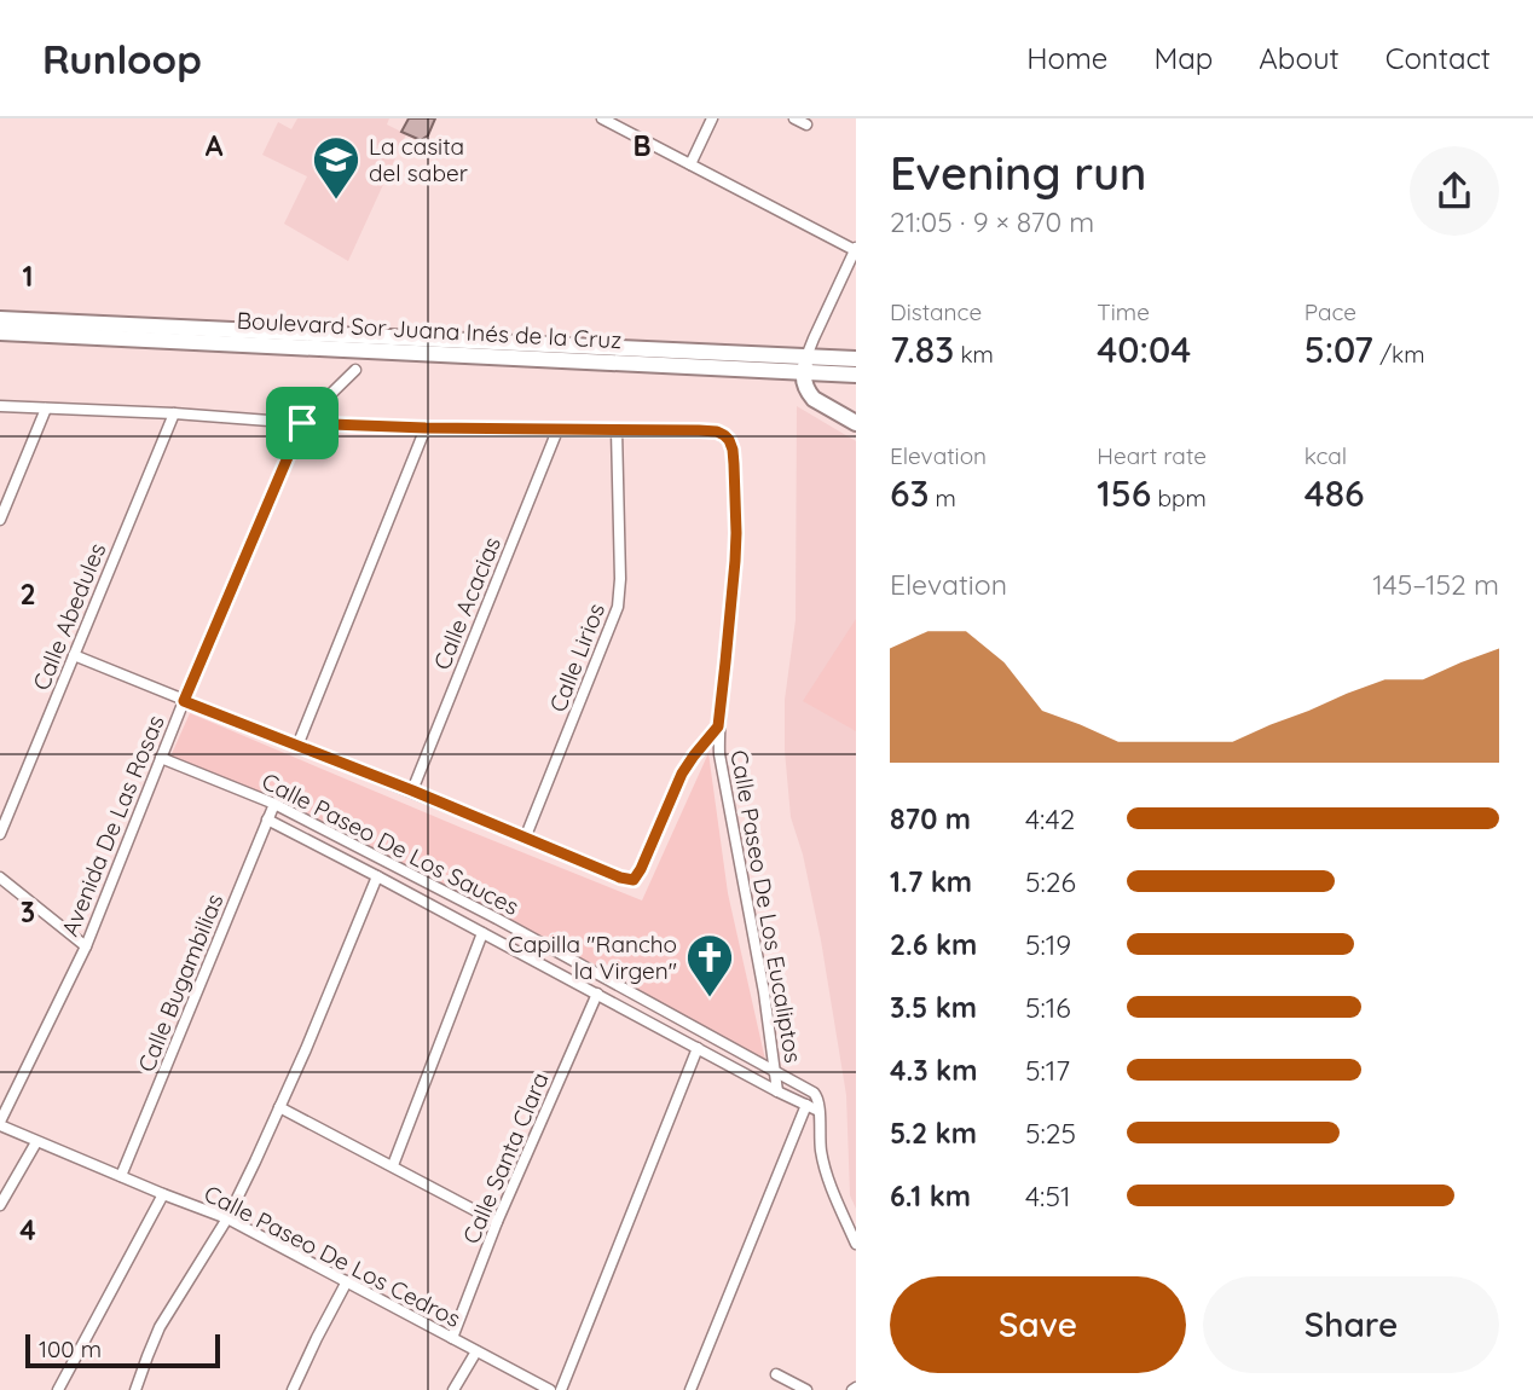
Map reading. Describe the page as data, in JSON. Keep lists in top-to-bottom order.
{
  "streets": {
    "main road": ["Boulevard Sor Juana Inés de la Cruz"],
    "street": [
      "Calle Acacias",
      "Calle Abedules",
      "Calle Lirios",
      "Avenida De Las Rosas",
      "Calle Paseo De Los Sauces",
      "Calle Paseo De Los Eucaliptos",
      "Calle Bugambilias",
      "Calle Santa Clara",
      "Calle Paseo De Los Cedros"
    ]
  },
  "crossings": [
    ["Calle Lirios", "Calle Paseo De Los Eucaliptos"],
    ["Avenida De Las Rosas", "Calle Paseo De Los Sauces"],
    ["Avenida De Las Rosas", "Calle Paseo De Los Cedros"],
    ["Calle Paseo De Los Sauces", "Calle Paseo De Los Eucaliptos"],
    ["Calle Paseo De Los Sauces", "Calle Bugambilias"],
    ["Calle Paseo De Los Sauces", "Calle Santa Clara"],
    ["Calle Bugambilias", "Calle Paseo De Los Cedros"],
    ["Calle Santa Clara", "Calle Paseo De Los Cedros"]
  ],
  "places": {
    "school or university": ["La casita del saber"],
    "church": ["Capilla \"Rancho la Virgen\""]
  },
  "scale_bar": "100 m",
  "page": {
    "header": "Runloop",
    "nav": [
      "Home",
      "Map",
      "About",
      "Contact"
    ],
    "heading": ["Evening run", "21:05 · 9 × 870 m"],
    "stats": [
      ["Distance", "7.83 km"],
      ["Time", "40:04"],
      ["Pace", "5:07 /km"],
      ["Elevation", "63 m"],
      ["Heart rate", "156 bpm"],
      ["kcal", "486"]
    ],
    "chart": ["Elevation", "145–152 m"],
    "list": [
      {
        "name": "870 m",
        "note": "4:42"
      },
      {
        "name": "1.7 km",
        "note": "5:26"
      },
      {
        "name": "2.6 km",
        "note": "5:19"
      },
      {
        "name": "3.5 km",
        "note": "5:16"
      },
      {
        "name": "4.3 km",
        "note": "5:17"
      },
      {
        "name": "5.2 km",
        "note": "5:25"
      },
      {
        "name": "6.1 km",
        "note": "4:51"
      }
    ],
    "buttons": ["Save", "Share"],
    "scale": "100 m"
  },
  "grid": {
    "columns": ["A", "B"],
    "rows": [
      "1",
      "2",
      "3",
      "4"
    ]
  }
}
